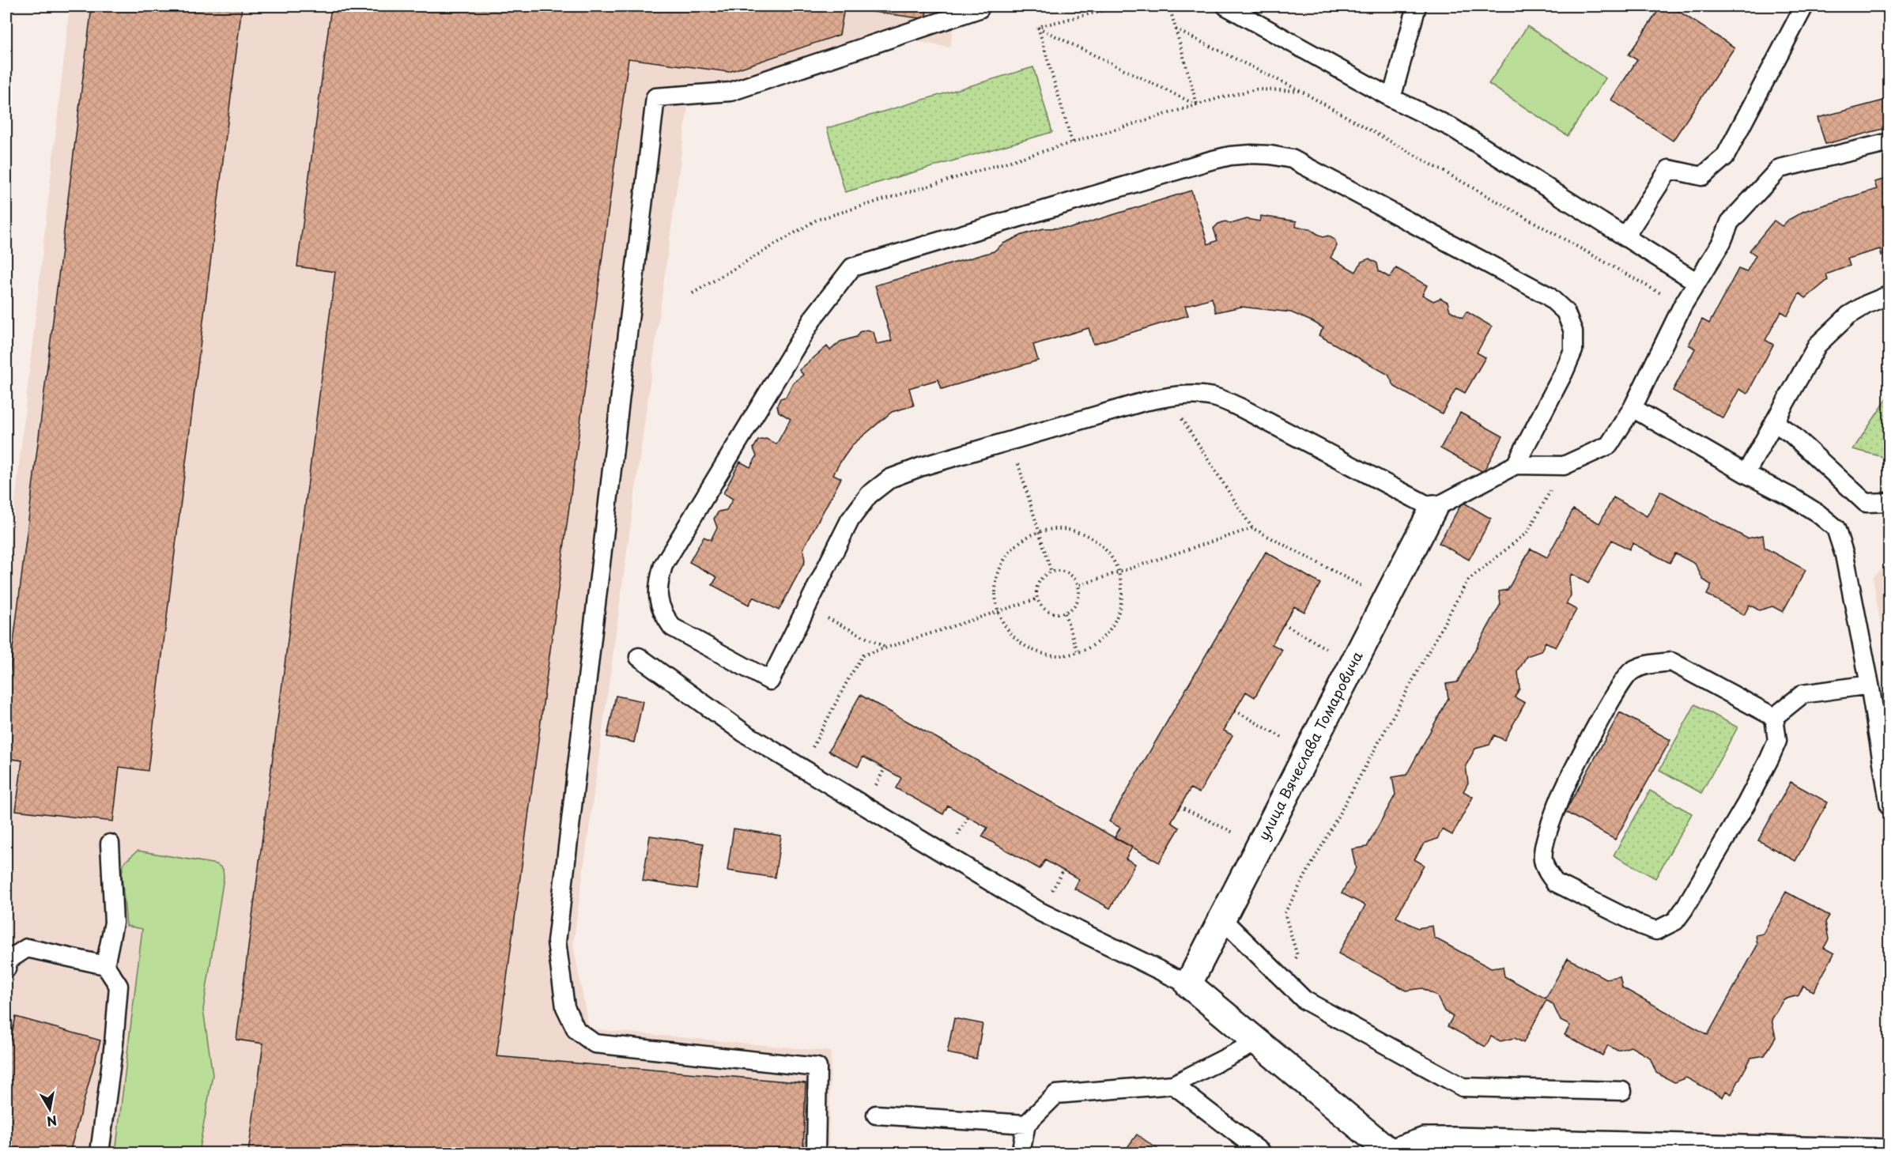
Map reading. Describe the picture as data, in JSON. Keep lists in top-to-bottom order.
{
  "streets": {
    "street": ["улица Вячеслава Томаровича"]
  },
  "north": "bottom"
}
